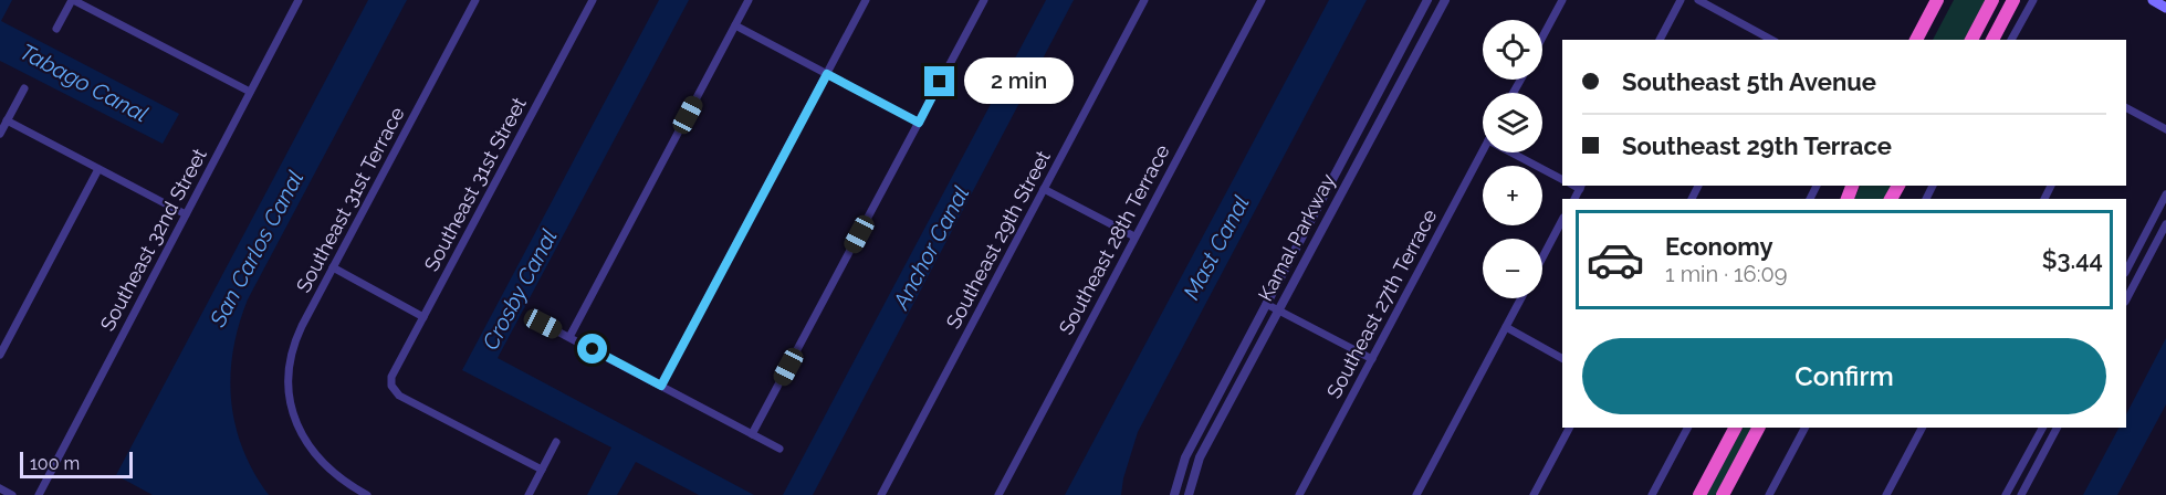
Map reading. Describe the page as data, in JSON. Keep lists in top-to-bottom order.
{
  "streets": {
    "street": [
      "Southeast 31st Street",
      "Southeast 31st Terrace",
      "Kamal Parkway",
      "Southeast 32nd Street",
      "Southeast 29th Street",
      "Southeast 28th Terrace",
      "Southeast 27th Terrace"
    ]
  },
  "water": [
    "Tabago Canal",
    "Anchor Canal",
    "Mast Canal",
    "San Carlos Canal",
    "Crosby Canal"
  ],
  "scale_bar": "100 m",
  "page": {
    "map_buttons": ["+", "−"],
    "banner": ["Southeast 5th Avenue", "Southeast 29th Terrace"],
    "bubble": "2 min",
    "list": [
      {
        "name": "Economy",
        "note": "1 min · 16:09",
        "value": "$3.44"
      }
    ],
    "buttons": "Confirm",
    "scale": "100 m"
  }
}
